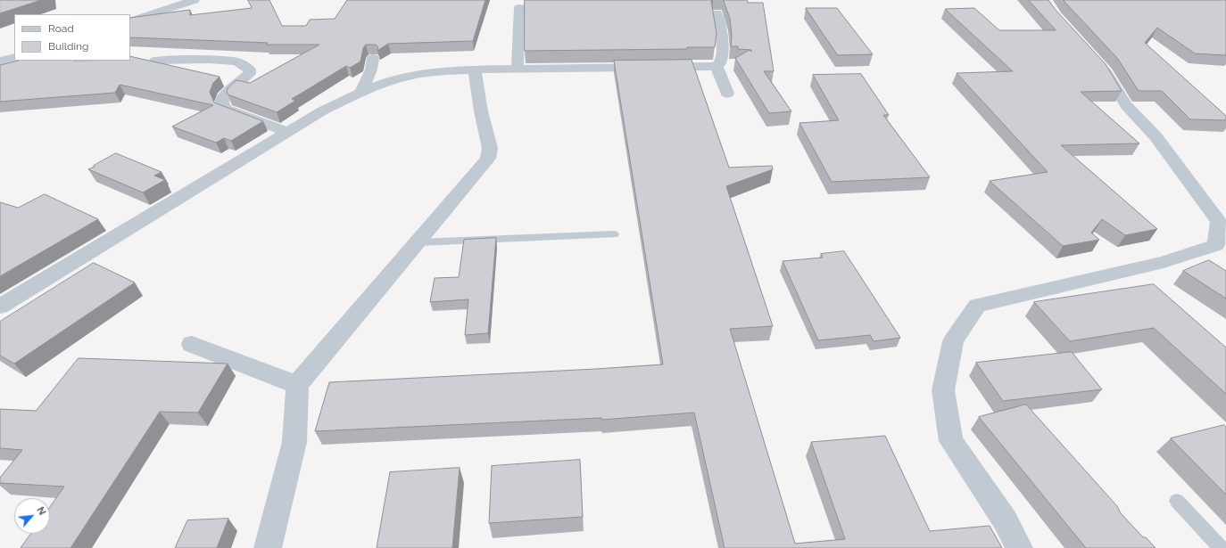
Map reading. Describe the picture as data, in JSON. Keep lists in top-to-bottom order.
{
  "legend": ["Road", "Building"],
  "north": "top right"
}
